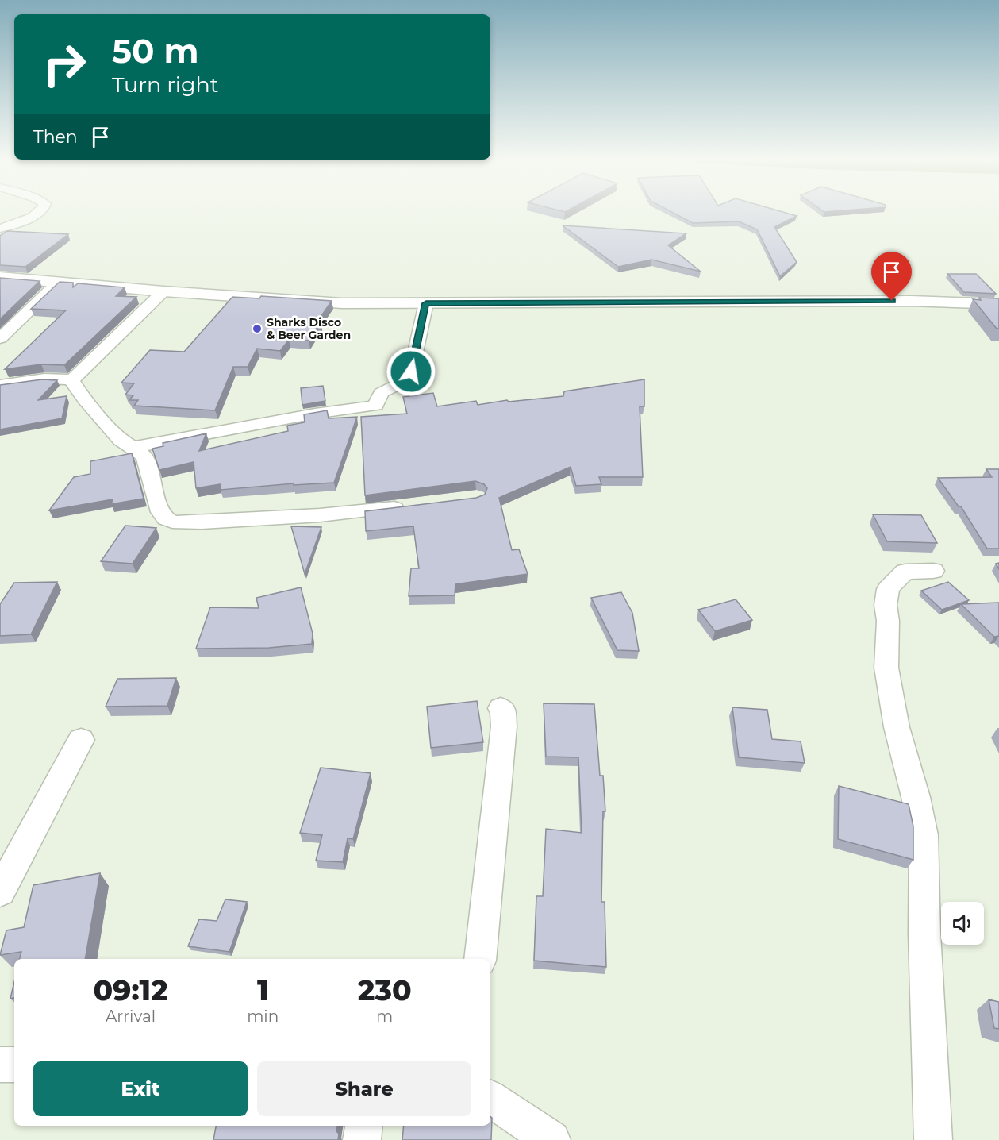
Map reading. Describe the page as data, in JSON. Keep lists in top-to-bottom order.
{
  "places": ["Sharks Disco & Beer Garden"],
  "page": {
    "turn": ["50 m", "Turn right"],
    "then": "Then",
    "eta": [
      "09:12",
      "Arrival",
      "1",
      "min",
      "230",
      "m"
    ],
    "buttons": ["Exit", "Share"]
  }
}
